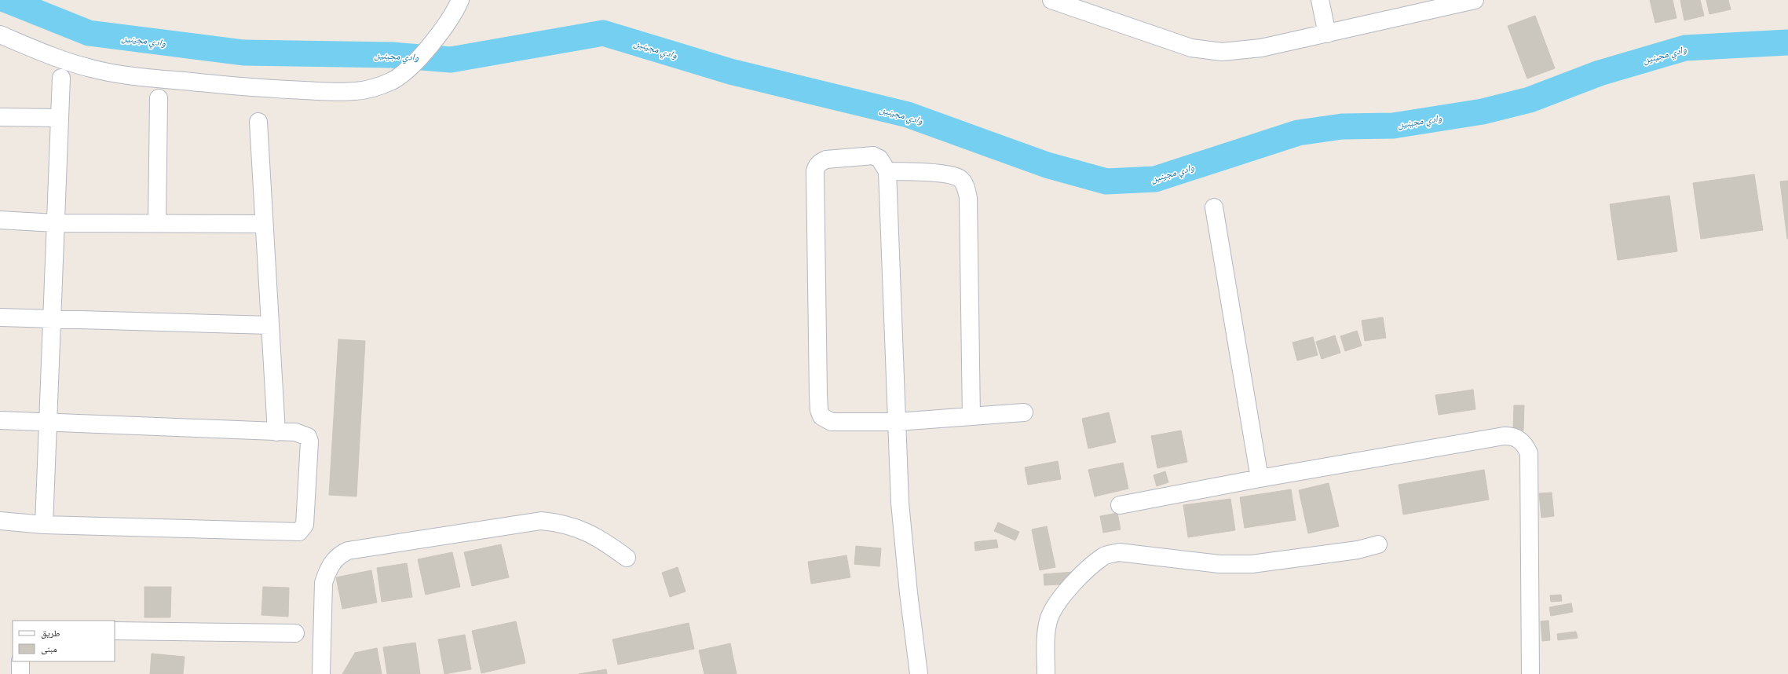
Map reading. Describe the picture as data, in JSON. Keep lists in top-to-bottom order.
{
  "water": ["وادي مجينين"],
  "legend": ["طريق", "مبنى"]
}
